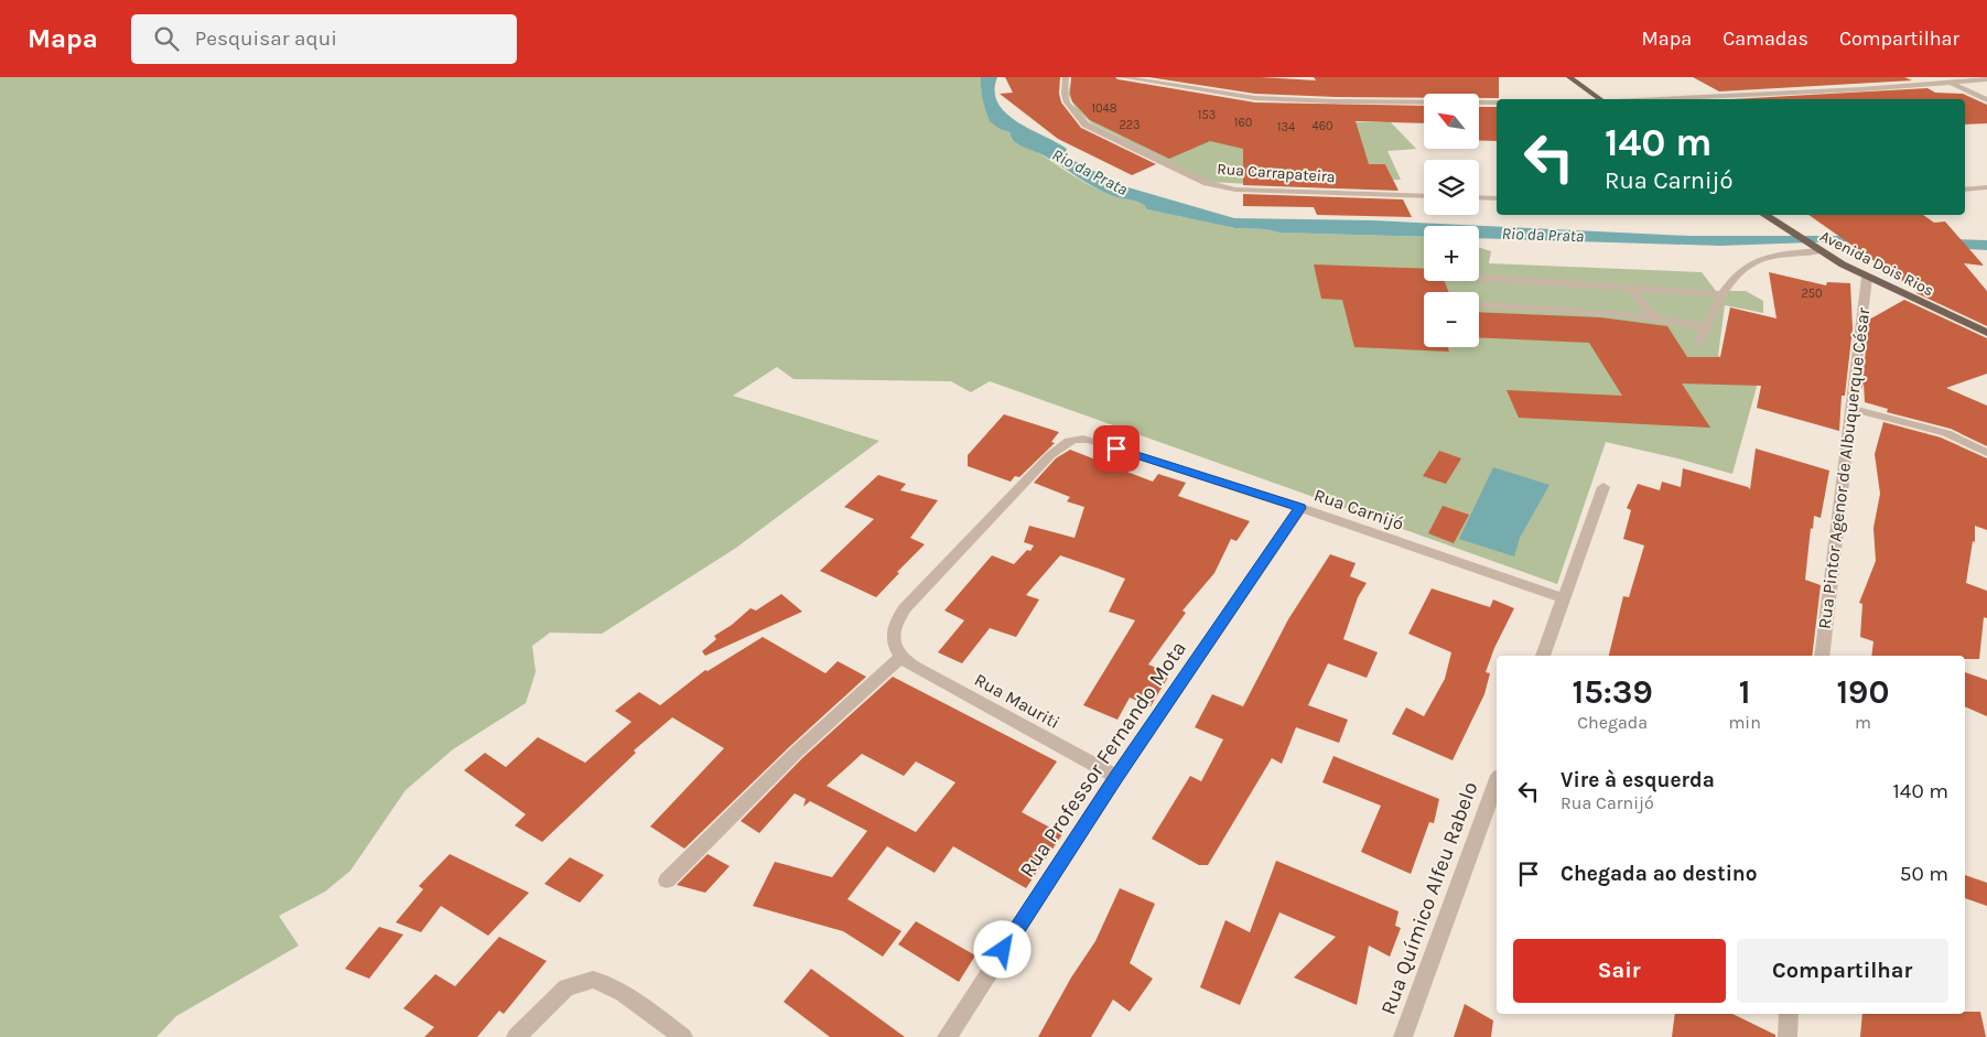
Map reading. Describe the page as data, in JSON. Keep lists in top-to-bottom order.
{
  "streets": {
    "main road": ["Avenida Dois Rios"],
    "street": [
      "Rua Carrapateira",
      "Rua Pintor Agenor de Albuquerque César",
      "Rua Carnijó",
      "Rua Mauriti",
      "Rua Professor Fernando Mota",
      "Rua Químico Alfeu Rabelo"
    ]
  },
  "crossings": [
    ["Avenida Dois Rios", "Rua Pintor Agenor de Albuquerque César"],
    ["Rua Carnijó", "Rua Mauriti"],
    ["Rua Carnijó", "Rua Professor Fernando Mota"],
    ["Rua Mauriti", "Rua Professor Fernando Mota"]
  ],
  "water": ["Rio da Prata"],
  "house_numbers": [
    "1048",
    "153",
    "160",
    "223",
    "460",
    "134",
    "250"
  ],
  "north": "top left",
  "page": {
    "header": "Mapa",
    "search": "Pesquisar aqui",
    "nav": ["Mapa", "Camadas", "Compartilhar"],
    "map_buttons": ["+", "−"],
    "turn": ["140 m", "Rua Carnijó"],
    "eta": [
      "15:39",
      "Chegada",
      "1",
      "min",
      "190",
      "m"
    ],
    "list": [
      {
        "name": "Vire à esquerda",
        "note": "Rua Carnijó",
        "value": "140 m"
      },
      {
        "name": "Chegada ao destino",
        "value": "50 m"
      }
    ],
    "buttons": ["Sair", "Compartilhar"]
  }
}
